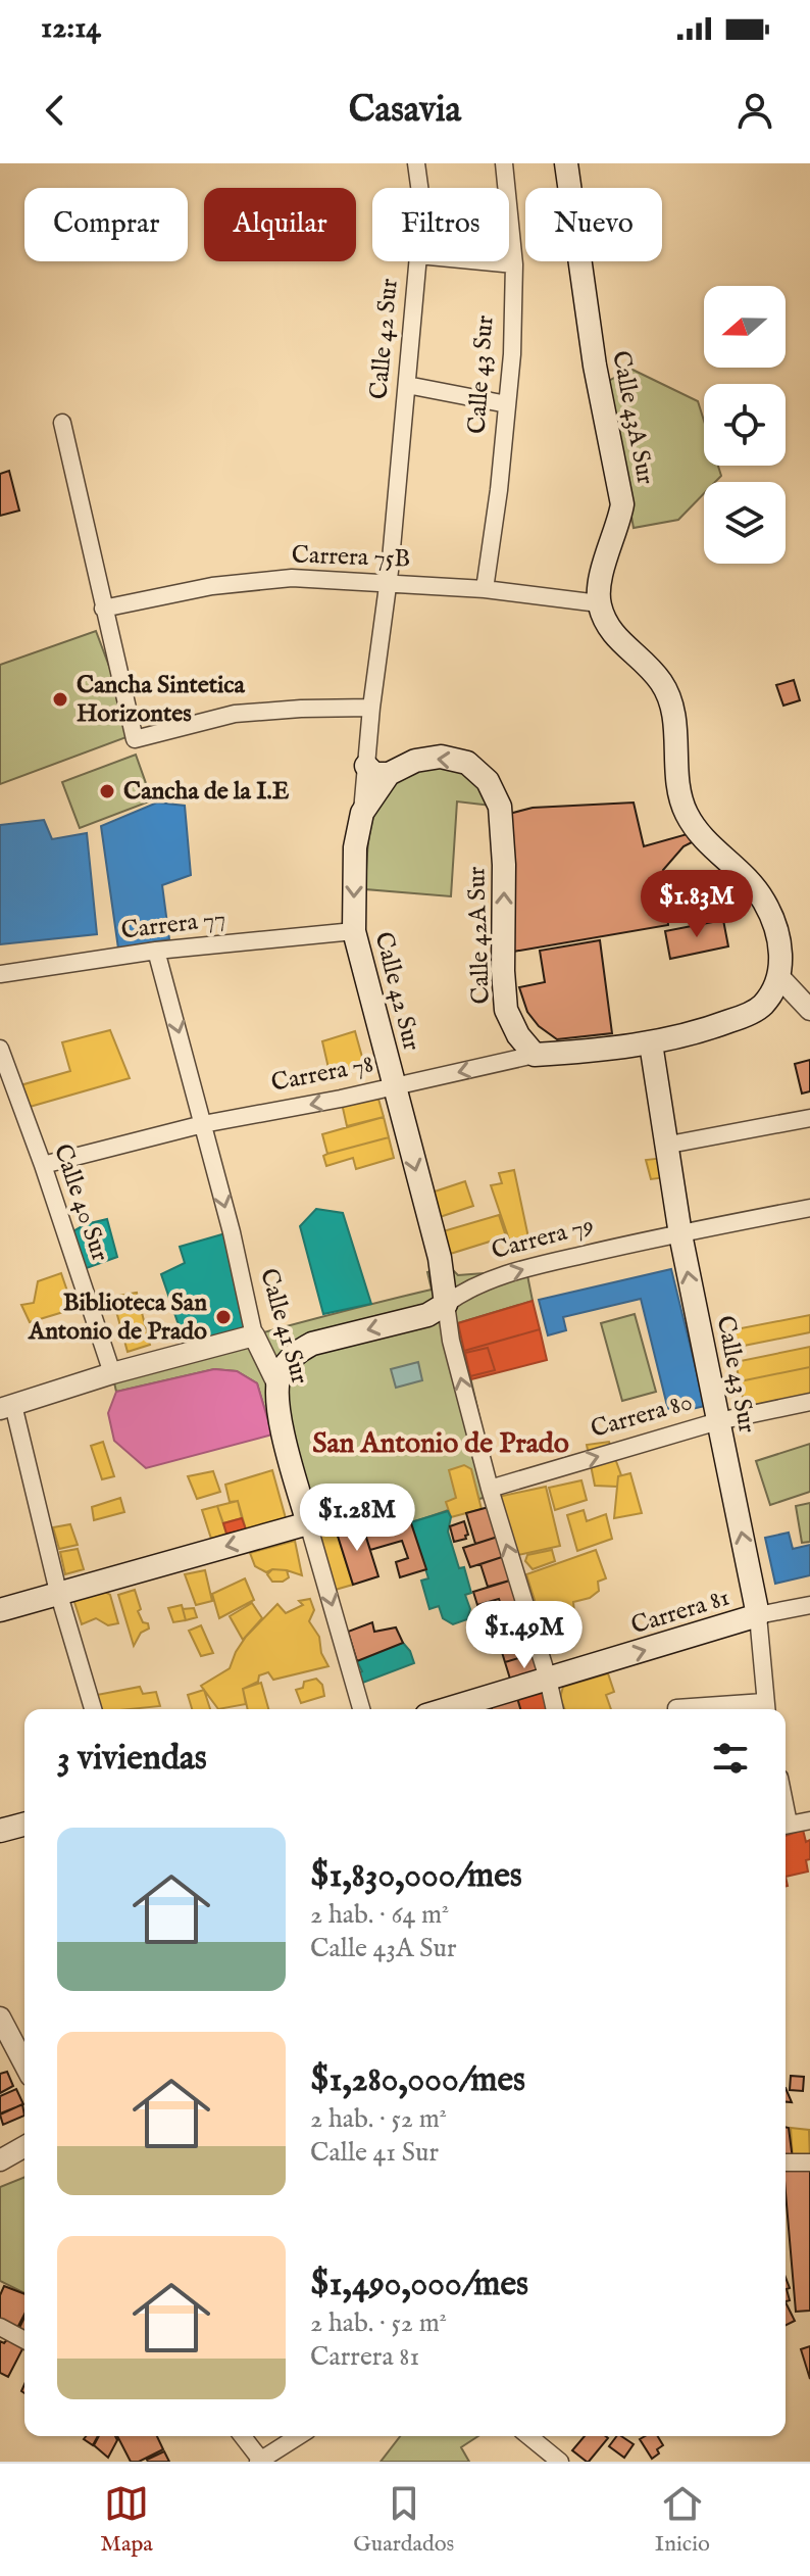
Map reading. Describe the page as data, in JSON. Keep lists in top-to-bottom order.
{
  "streets": {
    "main road": [
      "Calle 42 Sur",
      "Calle 43 Sur",
      "Calle 43A Sur",
      "Calle 42A Sur",
      "Carrera 78",
      "Carrera 79",
      "Calle 41 Sur",
      "Carrera 81"
    ],
    "street": [
      "Carrera 75B",
      "Carrera 77",
      "Calle 40 Sur",
      "Carrera 80"
    ]
  },
  "crossings": [
    ["Calle 42 Sur", "Carrera 75B"],
    ["Calle 42 Sur", "Carrera 77"],
    ["Calle 42 Sur", "Carrera 78"],
    ["Calle 42 Sur", "Carrera 79"],
    ["Calle 42 Sur", "Carrera 80"],
    ["Calle 42 Sur", "Carrera 81"],
    ["Calle 43 Sur", "Carrera 75B"],
    ["Calle 43 Sur", "Carrera 78"],
    ["Calle 43 Sur", "Carrera 79"],
    ["Calle 43 Sur", "Carrera 80"],
    ["Calle 43 Sur", "Carrera 81"],
    ["Calle 43A Sur", "Carrera 75B"],
    ["Carrera 77", "Calle 41 Sur"],
    ["Calle 42A Sur", "Carrera 78"],
    ["Carrera 78", "Calle 40 Sur"],
    ["Carrera 78", "Calle 41 Sur"],
    ["Calle 40 Sur", "Carrera 79"],
    ["Carrera 79", "Calle 41 Sur"]
  ],
  "one_way": [
    "Calle 43 Sur",
    "Carrera 78",
    "Calle 41 Sur",
    "Carrera 80"
  ],
  "districts": ["San Antonio de Prado"],
  "places": ["Cancha Sintetica Horizontes", "Cancha de la I.E", "Biblioteca San Antonio de Prado"],
  "north": "left",
  "page": {
    "status": "12:14",
    "header": "Casavia",
    "chip": [
      "Comprar",
      "Alquilar",
      "Filtros",
      "Nuevo"
    ],
    "price": ["$1.83M", "$1.28M", "$1.49M"],
    "heading": "3 viviendas",
    "list": [
      {
        "name": "$1,830,000/mes",
        "note": "2 hab. · 64 m² · Calle 43A Sur"
      },
      {
        "name": "$1,280,000/mes",
        "note": "2 hab. · 52 m² · Calle 41 Sur"
      },
      {
        "name": "$1,490,000/mes",
        "note": "2 hab. · 52 m² · Carrera 81"
      }
    ],
    "tabs": ["Mapa", "Guardados", "Inicio"]
  }
}
